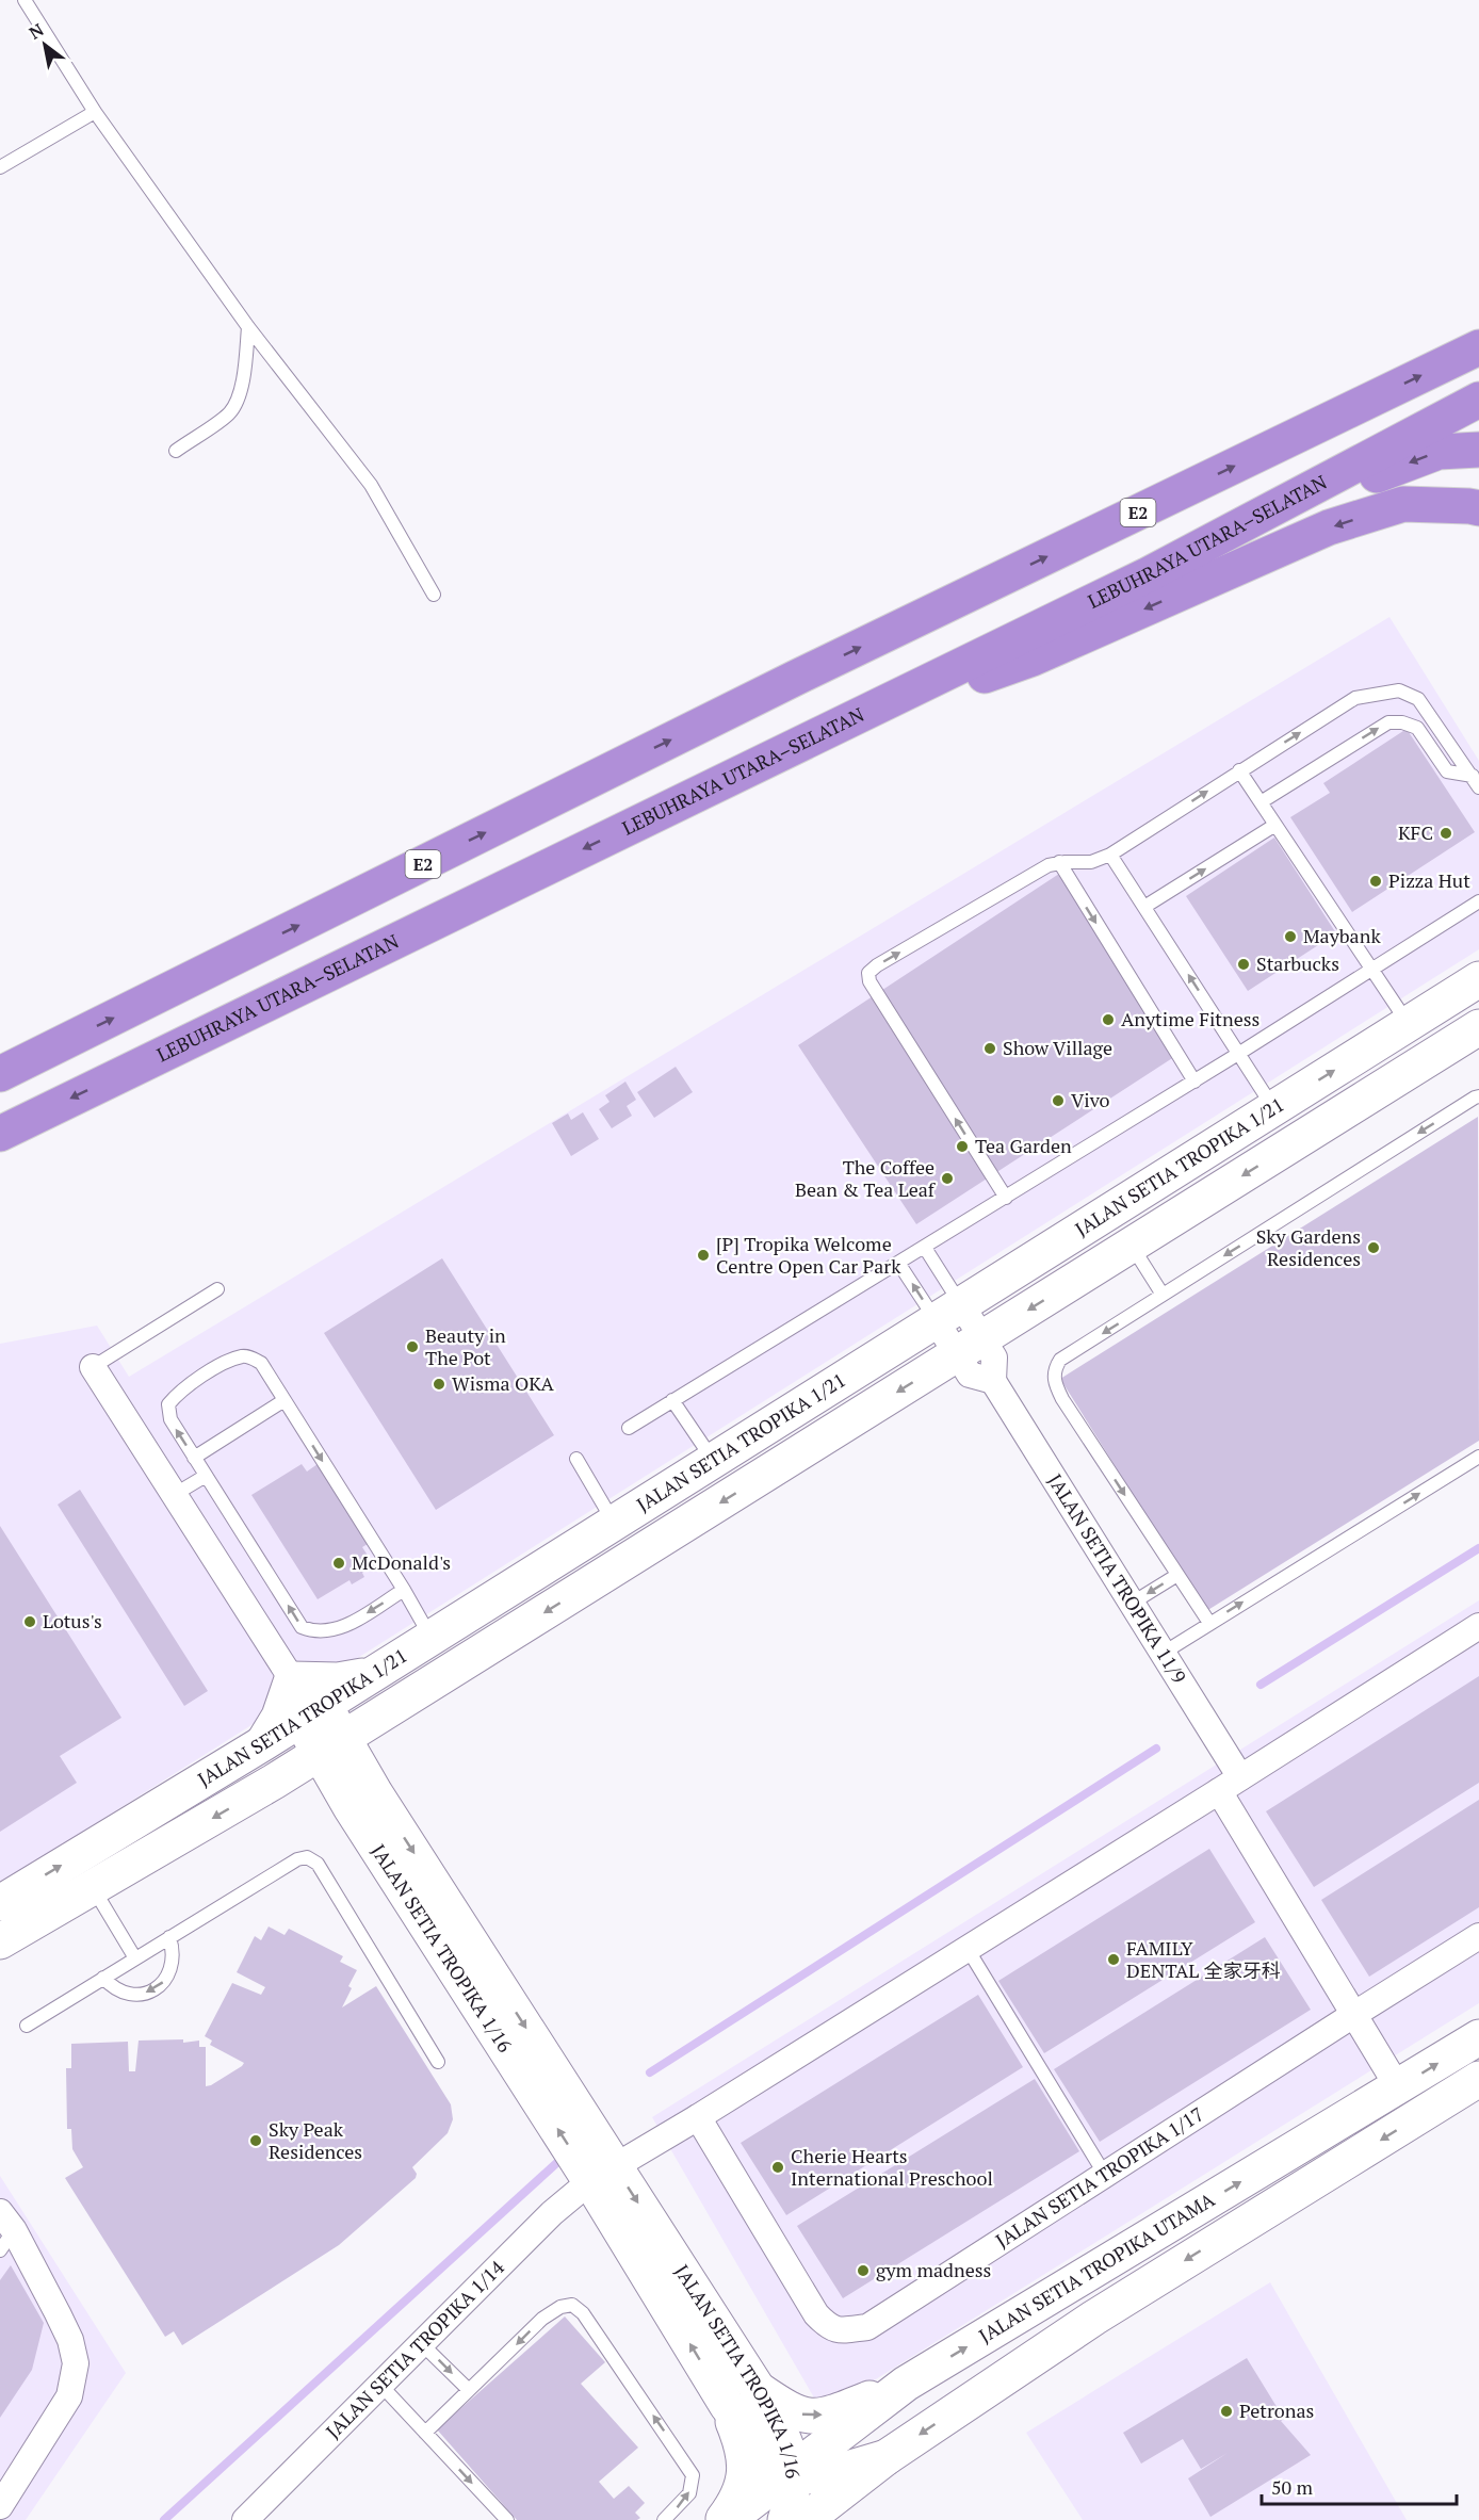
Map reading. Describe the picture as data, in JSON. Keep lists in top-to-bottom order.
{
  "streets": {
    "highway": ["E2", "LEBUHRAYA UTARA–SELATAN"],
    "street": [
      "JALAN SETIA TROPIKA 1/21",
      "JALAN SETIA TROPIKA 11/9",
      "JALAN SETIA TROPIKA 1/16",
      "JALAN SETIA TROPIKA 1/17",
      "JALAN SETIA TROPIKA UTAMA",
      "JALAN SETIA TROPIKA 1/14"
    ]
  },
  "crossings": [
    ["JALAN SETIA TROPIKA 1/21", "JALAN SETIA TROPIKA 11/9"],
    ["JALAN SETIA TROPIKA 1/21", "JALAN SETIA TROPIKA 1/16"],
    ["JALAN SETIA TROPIKA 11/9", "JALAN SETIA TROPIKA 1/14"],
    ["JALAN SETIA TROPIKA 1/16", "JALAN SETIA TROPIKA UTAMA"],
    ["JALAN SETIA TROPIKA 1/16", "JALAN SETIA TROPIKA 1/14"],
    ["JALAN SETIA TROPIKA 1/17", "JALAN SETIA TROPIKA 1/14"]
  ],
  "places": [
    "KFC",
    "Pizza Hut",
    "Maybank",
    "Starbucks",
    "Anytime Fitness",
    "Show Village",
    "Vivo",
    "Tea Garden",
    "The Coffee Bean & Tea Leaf",
    "Sky Gardens Residences",
    "[P] Tropika Welcome Centre Open Car Park",
    "Beauty in The Pot",
    "Wisma OKA",
    "McDonald's",
    "Lotus's",
    "FAMILY DENTAL 全家牙科",
    "Sky Peak Residences",
    "Cherie Hearts International Preschool",
    "gym madness",
    "Petronas"
  ],
  "scale_bar": "50 m",
  "north": "top left"
}
